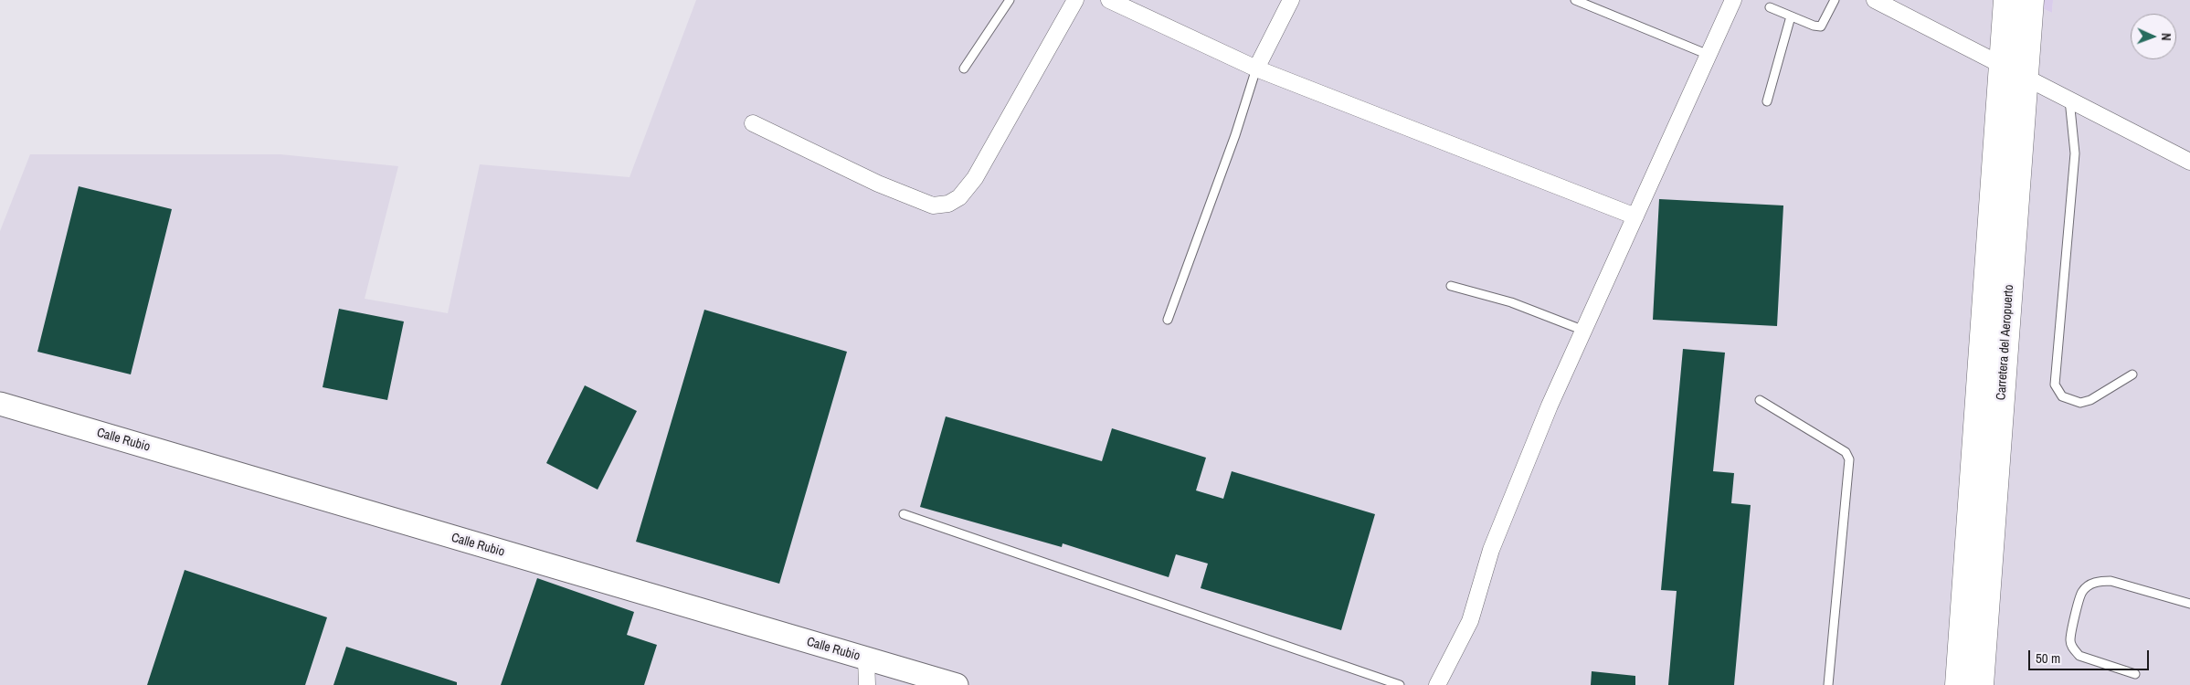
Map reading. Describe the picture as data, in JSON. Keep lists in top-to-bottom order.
{
  "streets": {
    "main road": ["Carretera del Aeropuerto"],
    "street": ["Calle Rubio"]
  },
  "scale_bar": "50 m",
  "north": "right"
}
